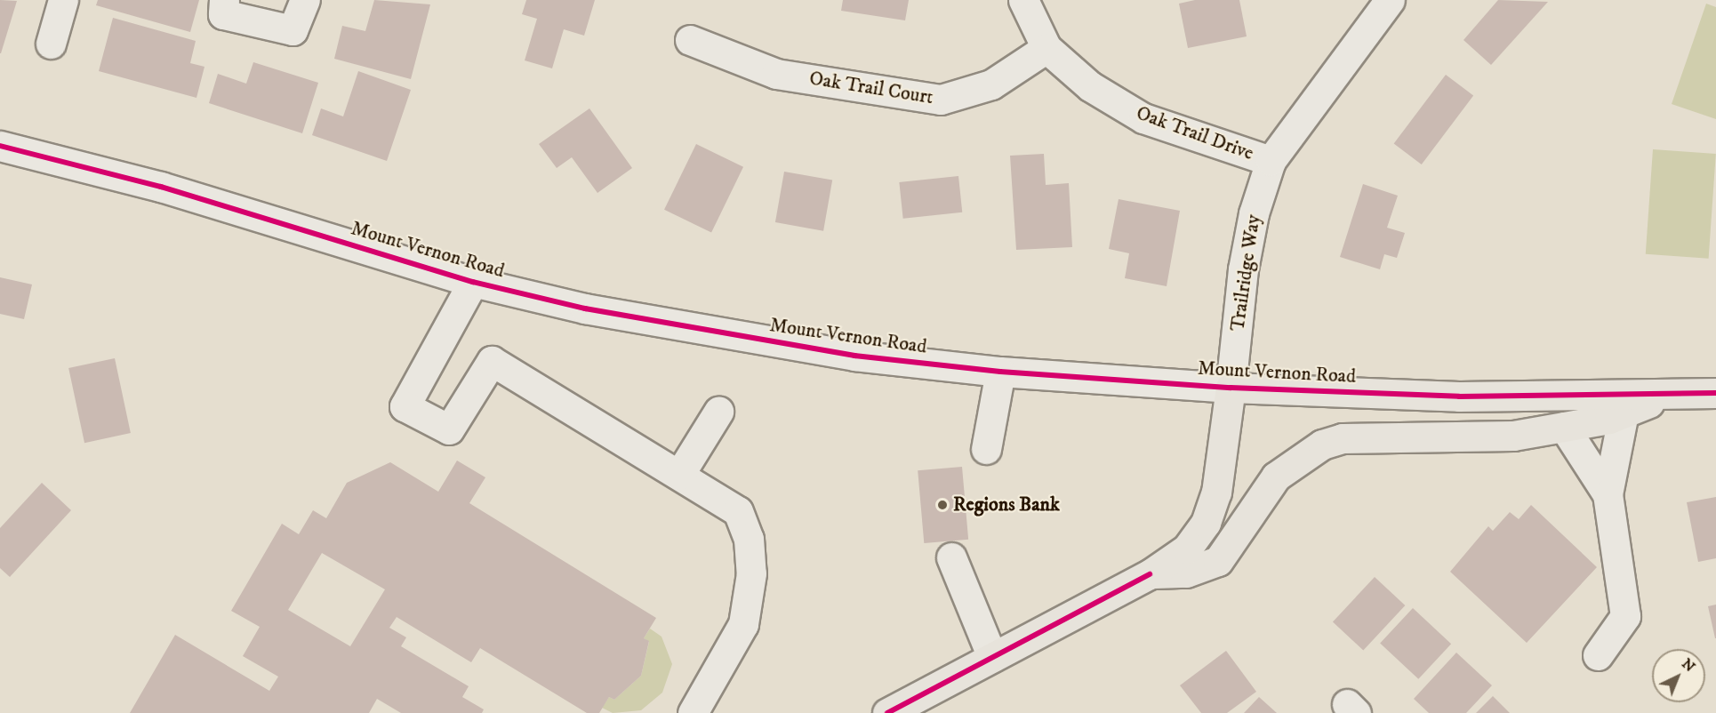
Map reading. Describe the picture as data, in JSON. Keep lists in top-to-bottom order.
{
  "streets": {
    "main road": ["Mount Vernon Road"],
    "street": ["Oak Trail Court", "Oak Trail Drive", "Trailridge Way"]
  },
  "crossings": [
    ["Oak Trail Court", "Oak Trail Drive"],
    ["Oak Trail Drive", "Trailridge Way"],
    ["Mount Vernon Road", "Trailridge Way"]
  ],
  "places": ["Regions Bank"],
  "north": "top right"
}
